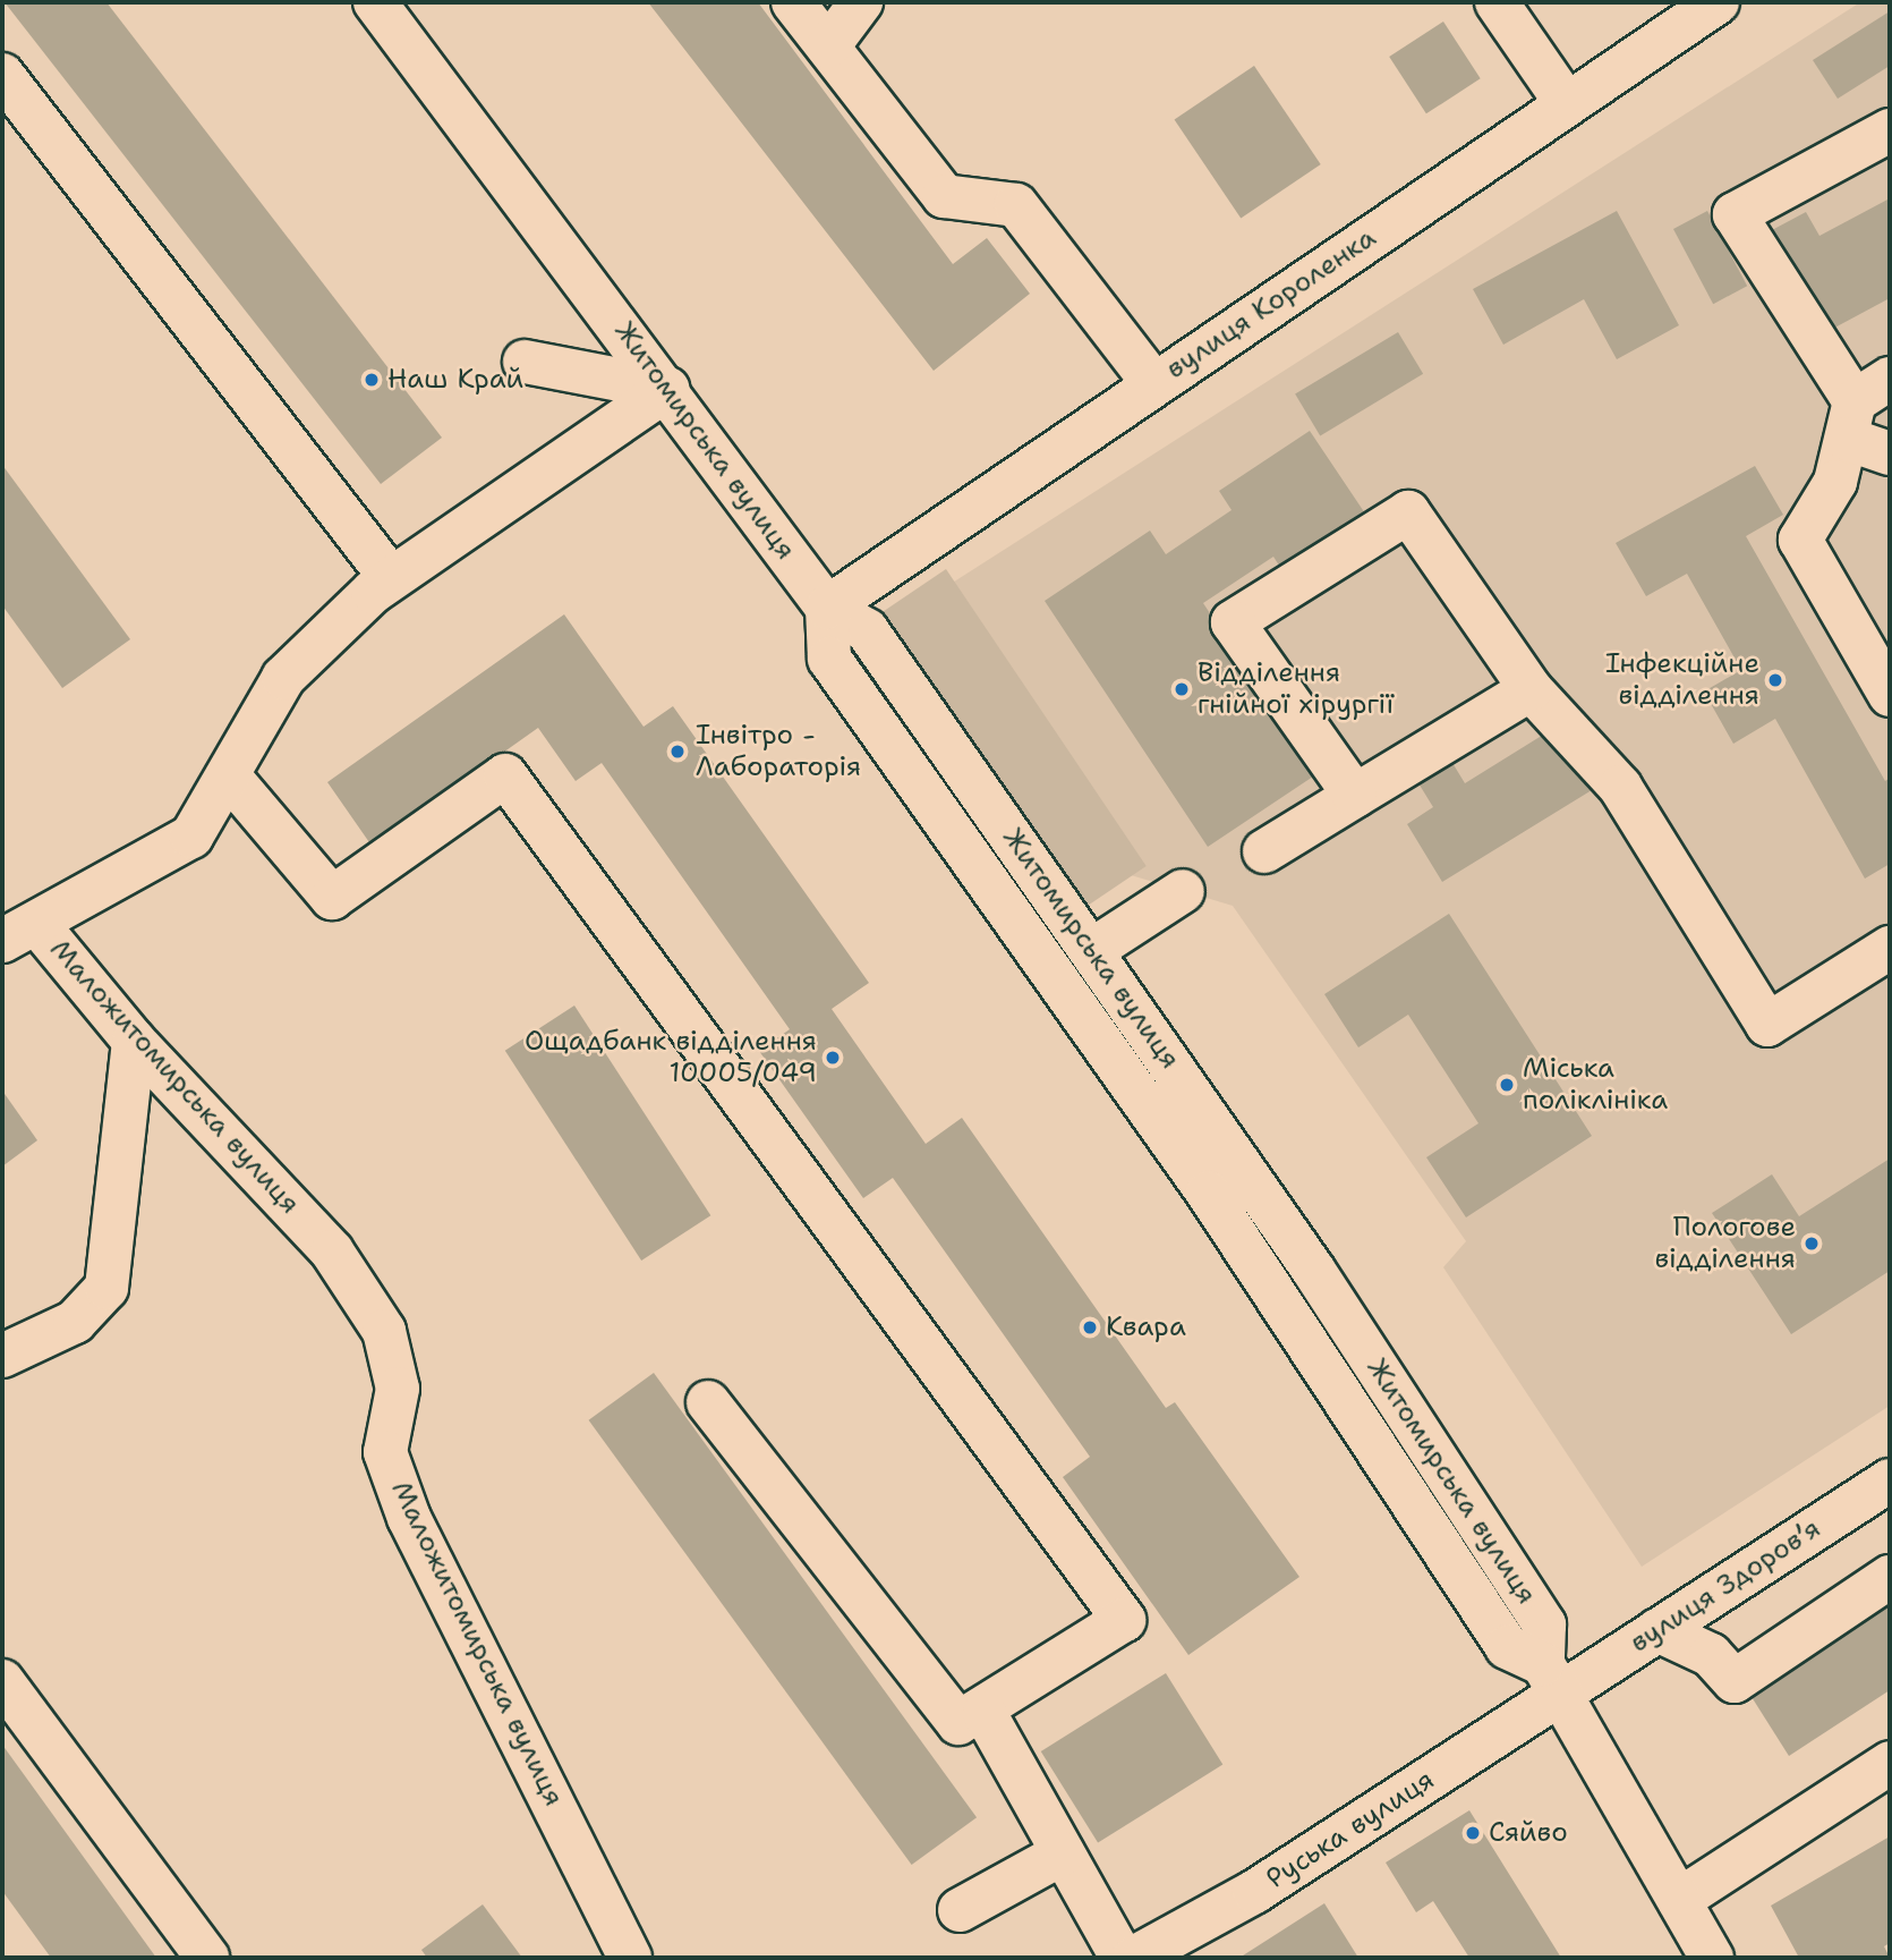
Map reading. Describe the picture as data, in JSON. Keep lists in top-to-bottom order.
{
  "streets": {
    "main road": [
      "вулиця Короленка",
      "Житомирська вулиця",
      "Маложитомирська вулиця",
      "вулиця Здоровʼя",
      "Руська вулиця"
    ]
  },
  "crossings": [
    ["вулиця Короленка", "Житомирська вулиця"],
    ["Житомирська вулиця", "вулиця Здоровʼя"],
    ["Житомирська вулиця", "Руська вулиця"],
    ["вулиця Здоровʼя", "Руська вулиця"]
  ],
  "places": [
    "Наш Край",
    "Інфекційне відділення",
    "Відділення гнійної хірургії",
    "Інвітро - Лабораторія",
    "Ощадбанк відділення 10005/049",
    "Міська поліклініка",
    "Пологове відділення",
    "Квара",
    "Сяйво"
  ]
}
